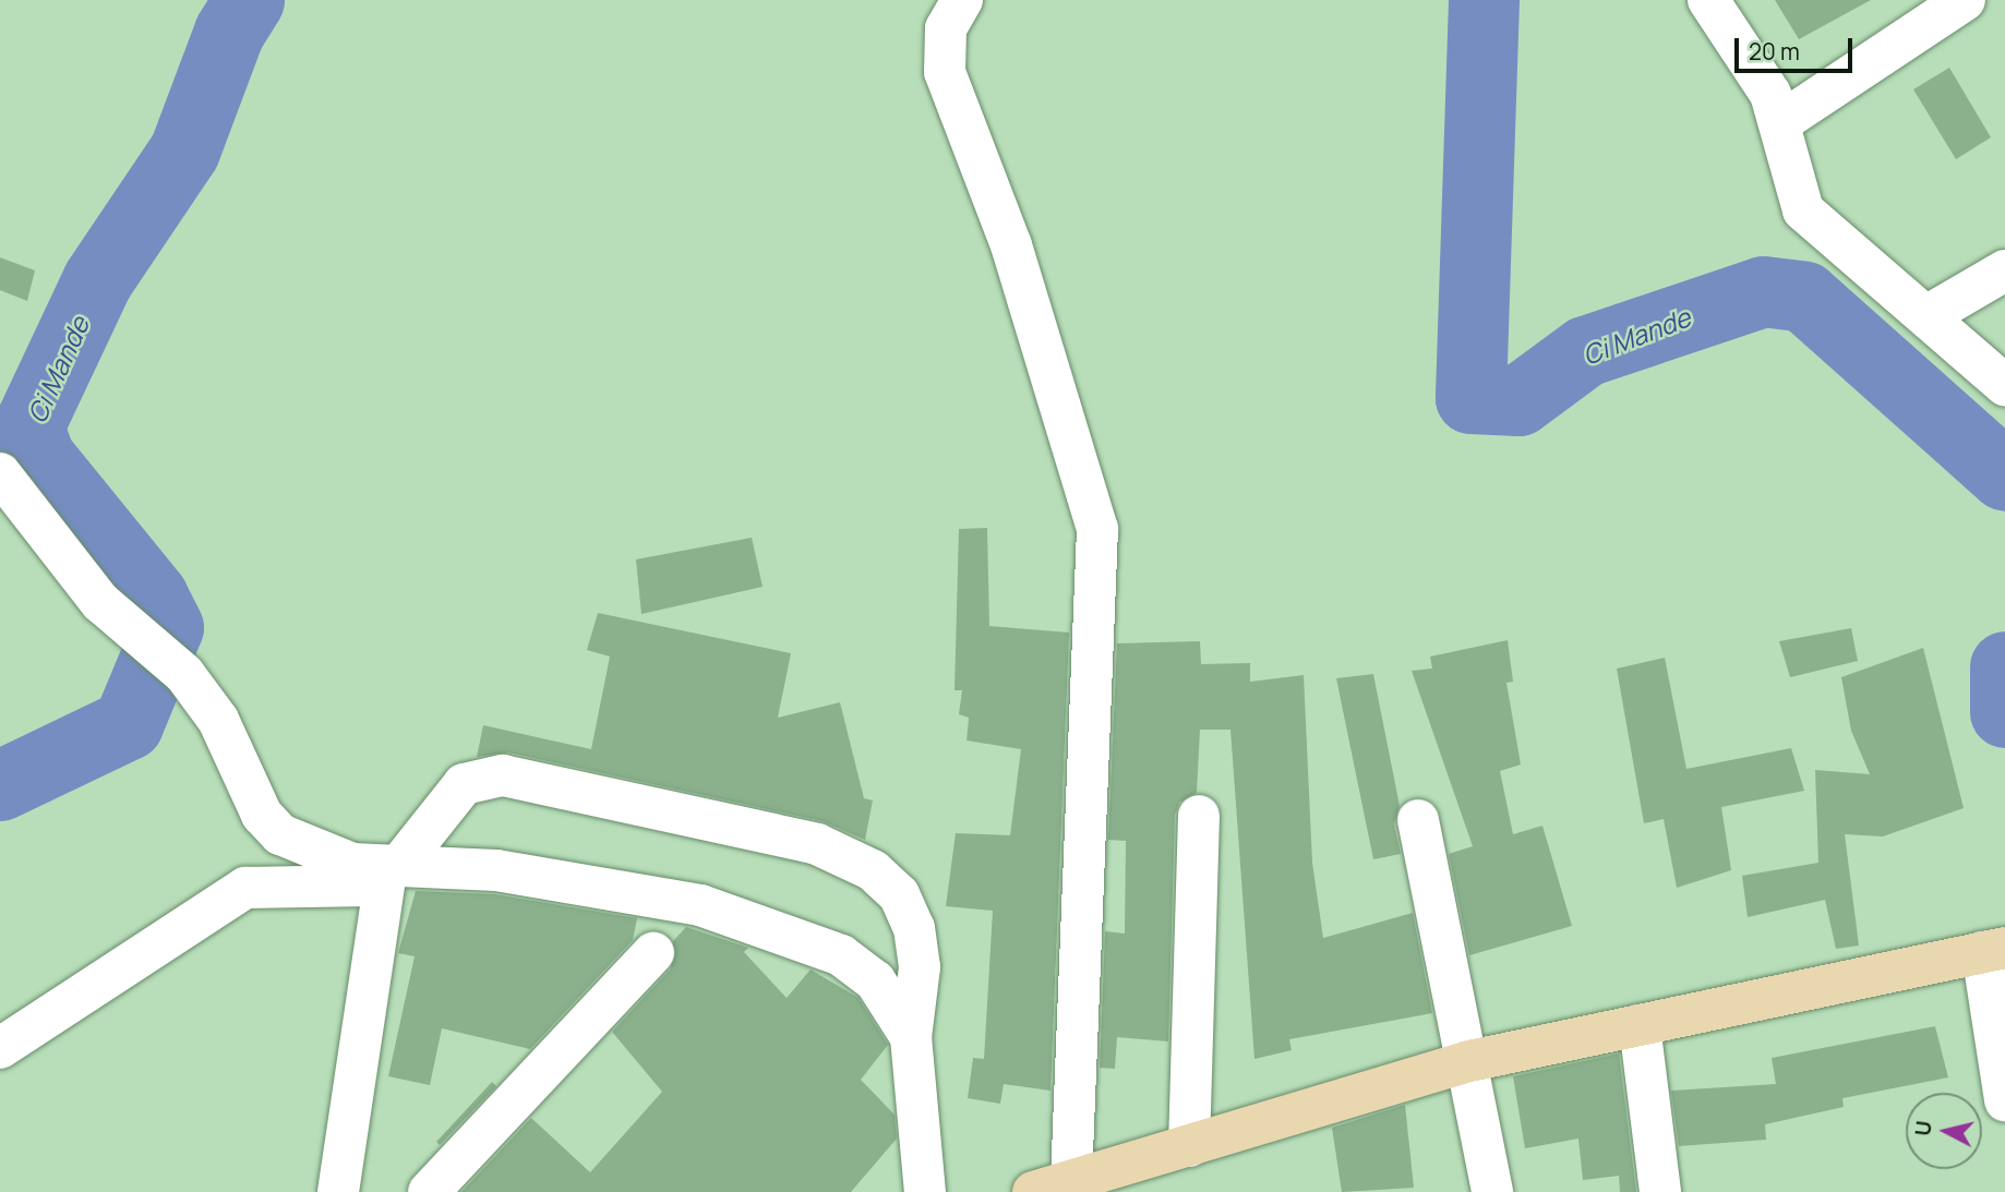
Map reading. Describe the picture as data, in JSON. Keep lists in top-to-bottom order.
{
  "water": ["Ci Mande"],
  "scale_bar": "20 m",
  "north": "left"
}
